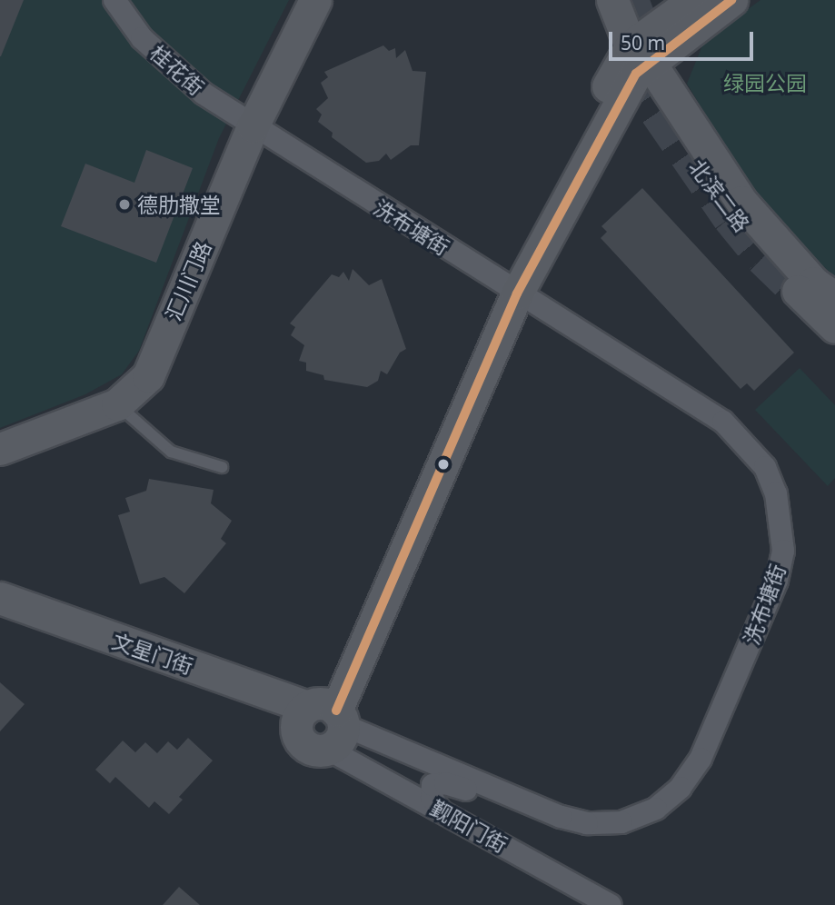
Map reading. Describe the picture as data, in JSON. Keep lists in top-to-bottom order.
{
  "streets": {
    "street": [
      "桂花街",
      "北滨二路",
      "洗布塘街",
      "汇川门路",
      "文星门街",
      "觐阳门街"
    ]
  },
  "crossings": [
    ["桂花街", "洗布塘街"],
    ["桂花街", "汇川门路"],
    ["洗布塘街", "汇川门路"],
    ["洗布塘街", "文星门街"],
    ["洗布塘街", "觐阳门街"],
    ["文星门街", "觐阳门街"]
  ],
  "parks": ["绿园公园"],
  "places": ["德肋撒堂"],
  "scale_bar": "50 m"
}
